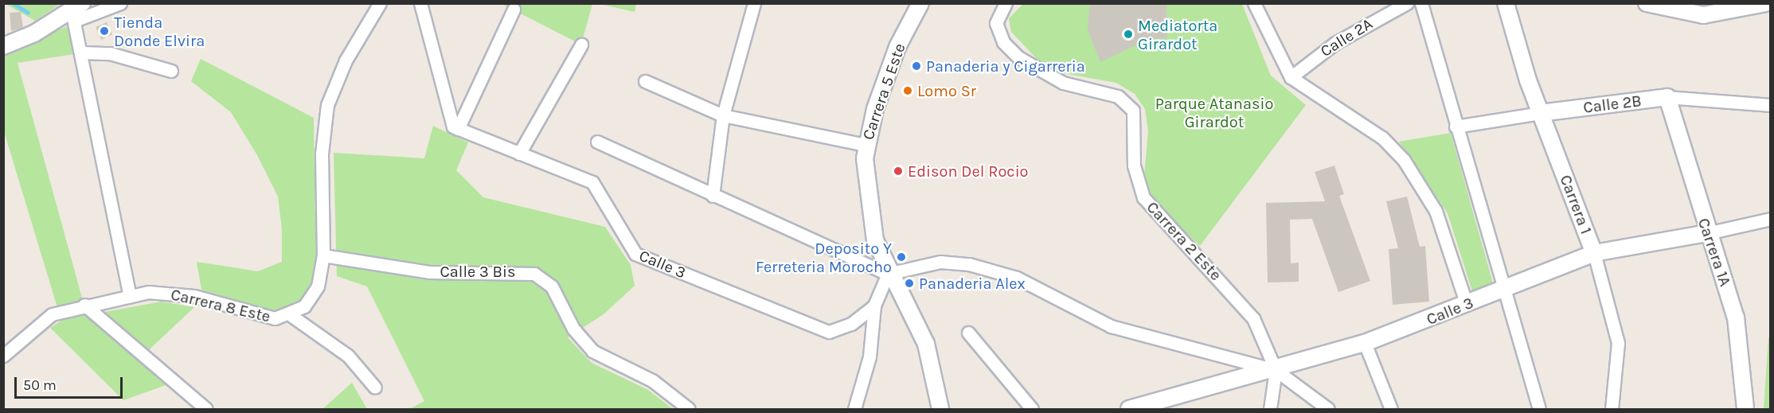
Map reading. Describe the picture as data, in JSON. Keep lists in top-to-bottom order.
{
  "streets": {
    "street": [
      "Calle 2A",
      "Carrera 5 Este",
      "Calle 2B",
      "Carrera 1",
      "Carrera 2 Este",
      "Carrera 1A",
      "Calle 3",
      "Calle 3 Bis",
      "Carrera 8 Este"
    ]
  },
  "crossings": [
    ["Calle 2B", "Carrera 1"],
    ["Calle 2B", "Carrera 1A"],
    ["Carrera 1", "Calle 3"],
    ["Carrera 2 Este", "Calle 3"],
    ["Carrera 1A", "Calle 3"],
    ["Calle 3 Bis", "Carrera 8 Este"]
  ],
  "parks": ["Parque Atanasio Girardot"],
  "places": [
    "Tienda Donde Elvira",
    "Mediatorta Girardot",
    "Panaderia y Cigarreria",
    "Lomo Sr",
    "Edison Del Rocio",
    "Deposito Y Ferreteria Morocho",
    "Panaderia Alex"
  ],
  "scale_bar": "50 m"
}
